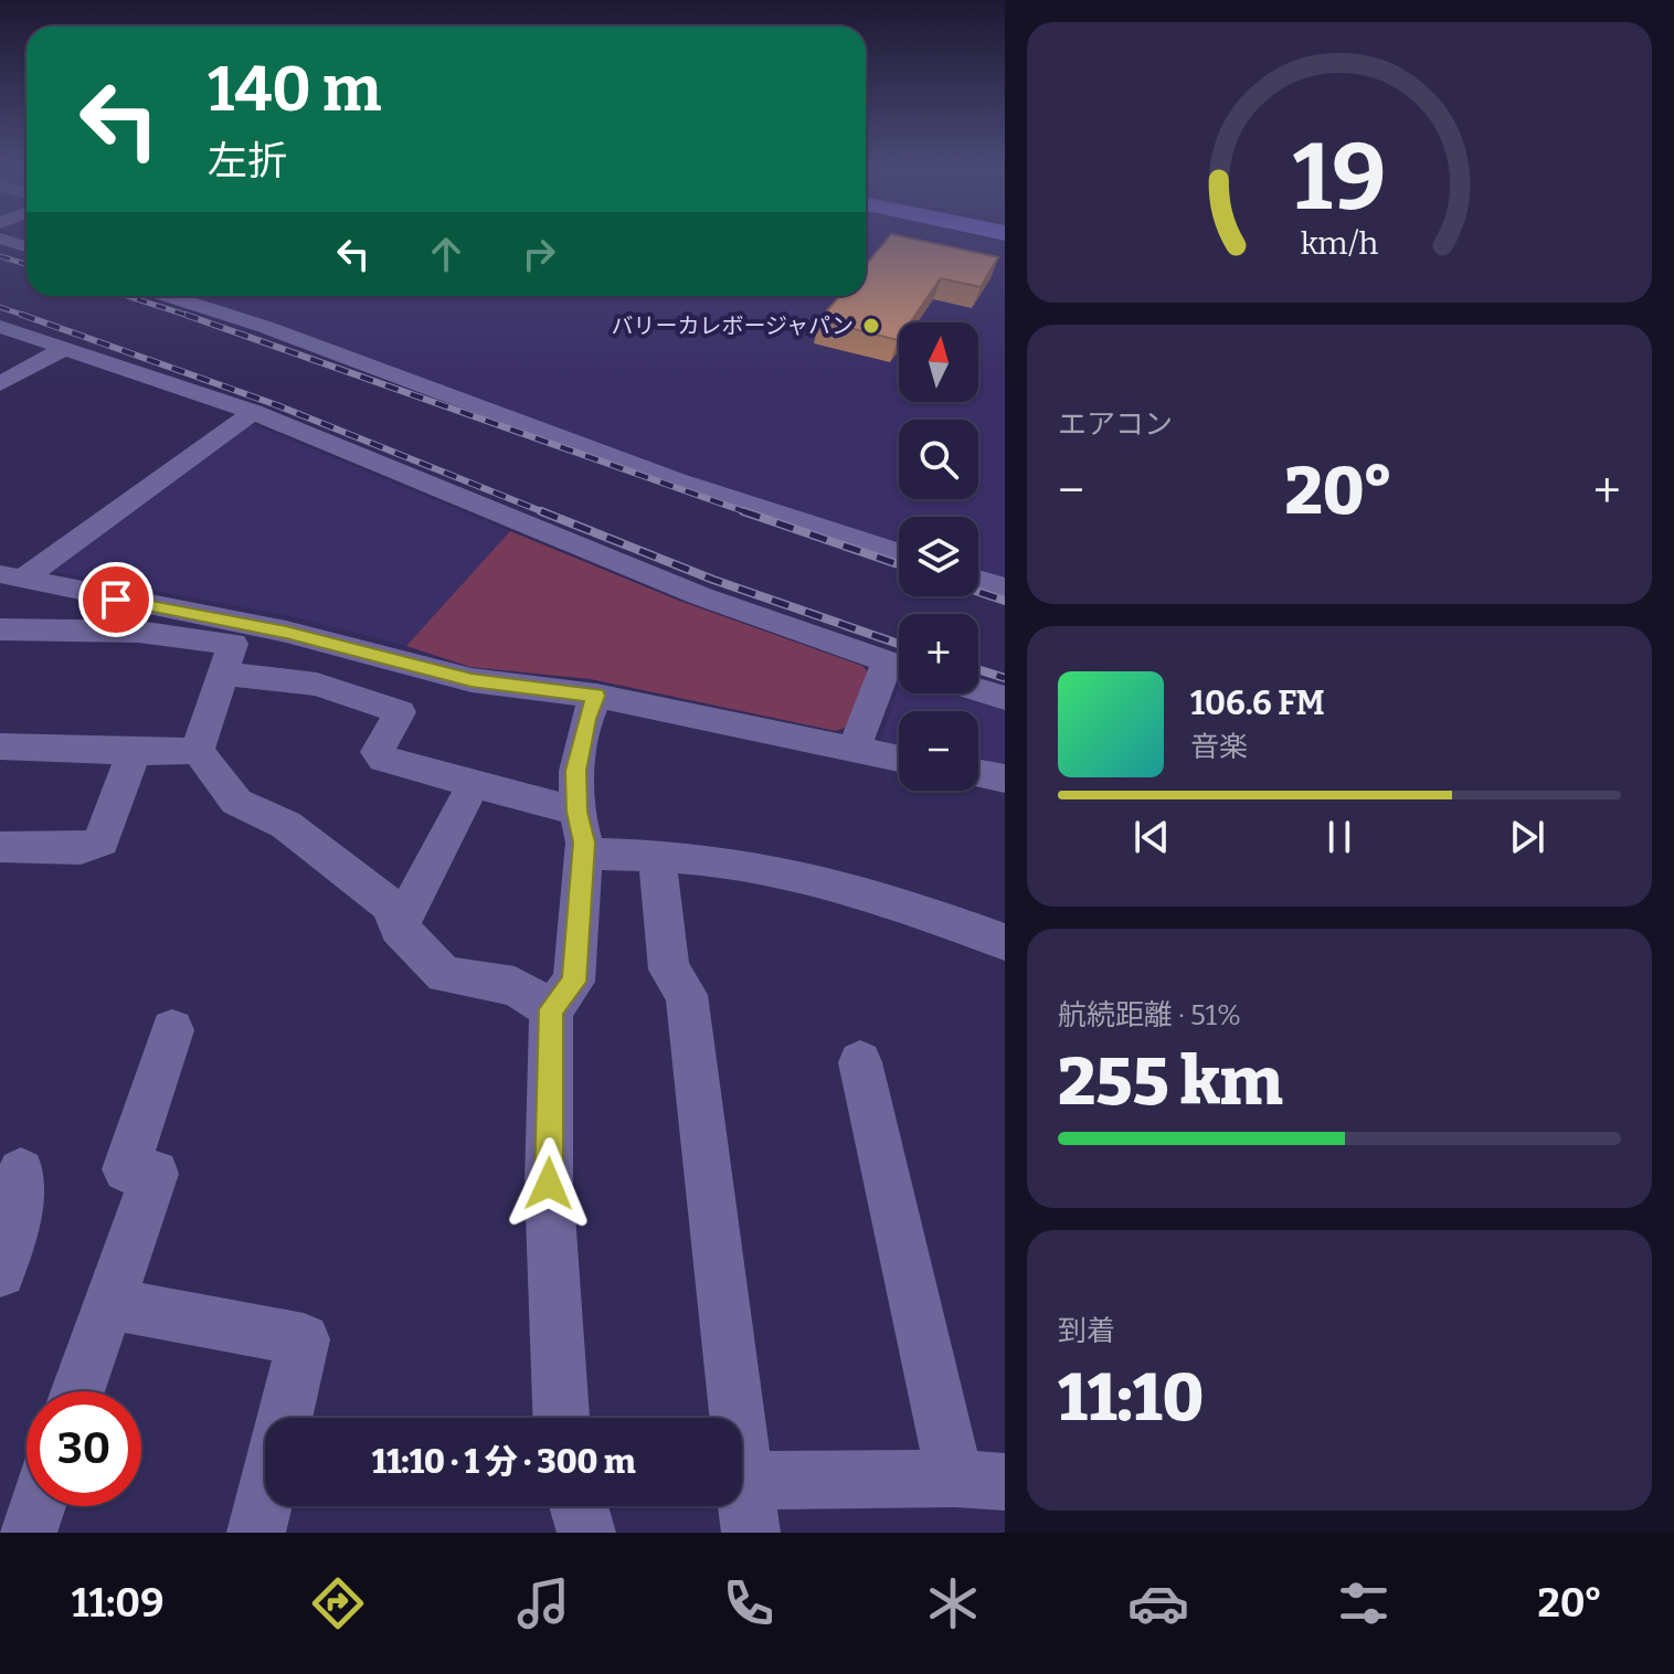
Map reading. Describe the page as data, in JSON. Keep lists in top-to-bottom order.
{
  "places": ["バリーカレボージャパン"],
  "north": "top",
  "page": {
    "turn": ["140 m", "左折"],
    "map_buttons": ["+", "−"],
    "tile": [
      "エアコン",
      ["航続距離 · 51%", "255 km"],
      ["到着", "11:10"]
    ],
    "heat": ["−", "20°", "+"],
    "song": ["106.6 FM", "音楽"],
    "limit": "30",
    "trip": "11:10 · 1 分 · 300 m",
    "tabs": ["11:09", "20°"],
    "gauge": ["19", "km/h"]
  }
}
